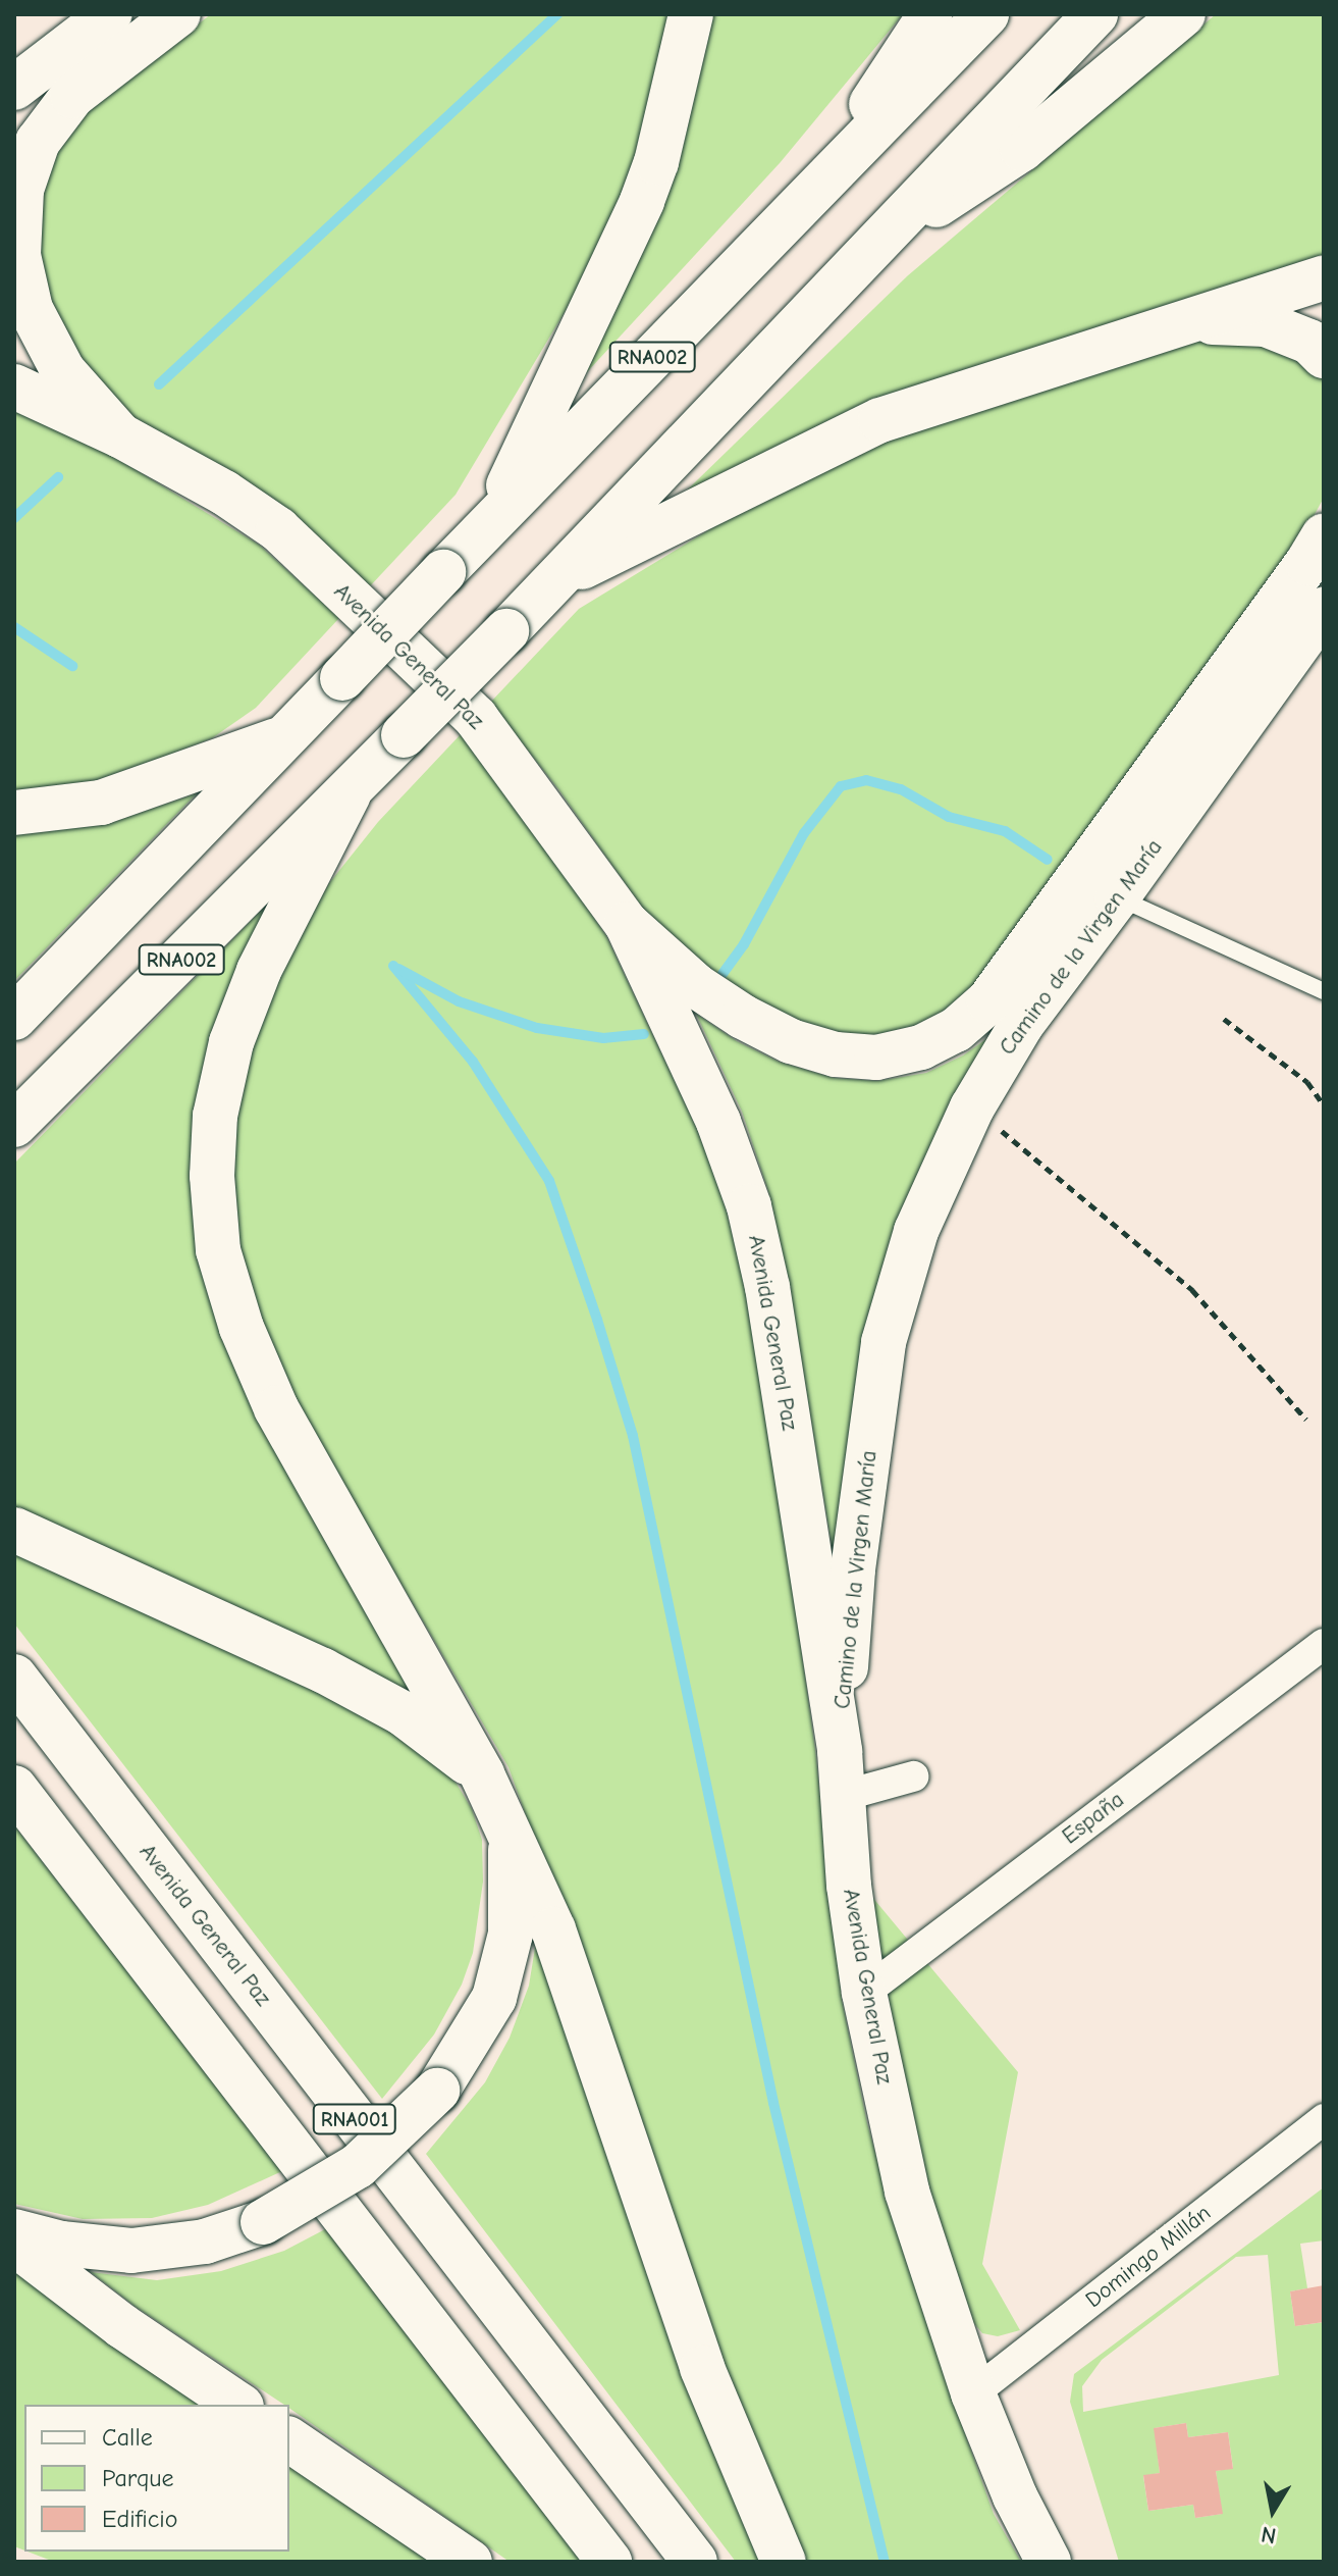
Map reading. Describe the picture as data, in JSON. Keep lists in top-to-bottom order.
{
  "streets": {
    "main road": [
      "RNA002",
      "Avenida General Paz",
      "Camino de la Virgen María",
      "RNA001"
    ],
    "street": ["España", "Domingo Millán"]
  },
  "crossings": [
    ["Avenida General Paz", "Camino de la Virgen María"],
    ["Avenida General Paz", "España"],
    ["Avenida General Paz", "Domingo Millán"]
  ],
  "legend": ["Calle", "Parque", "Edificio"],
  "north": "bottom"
}
